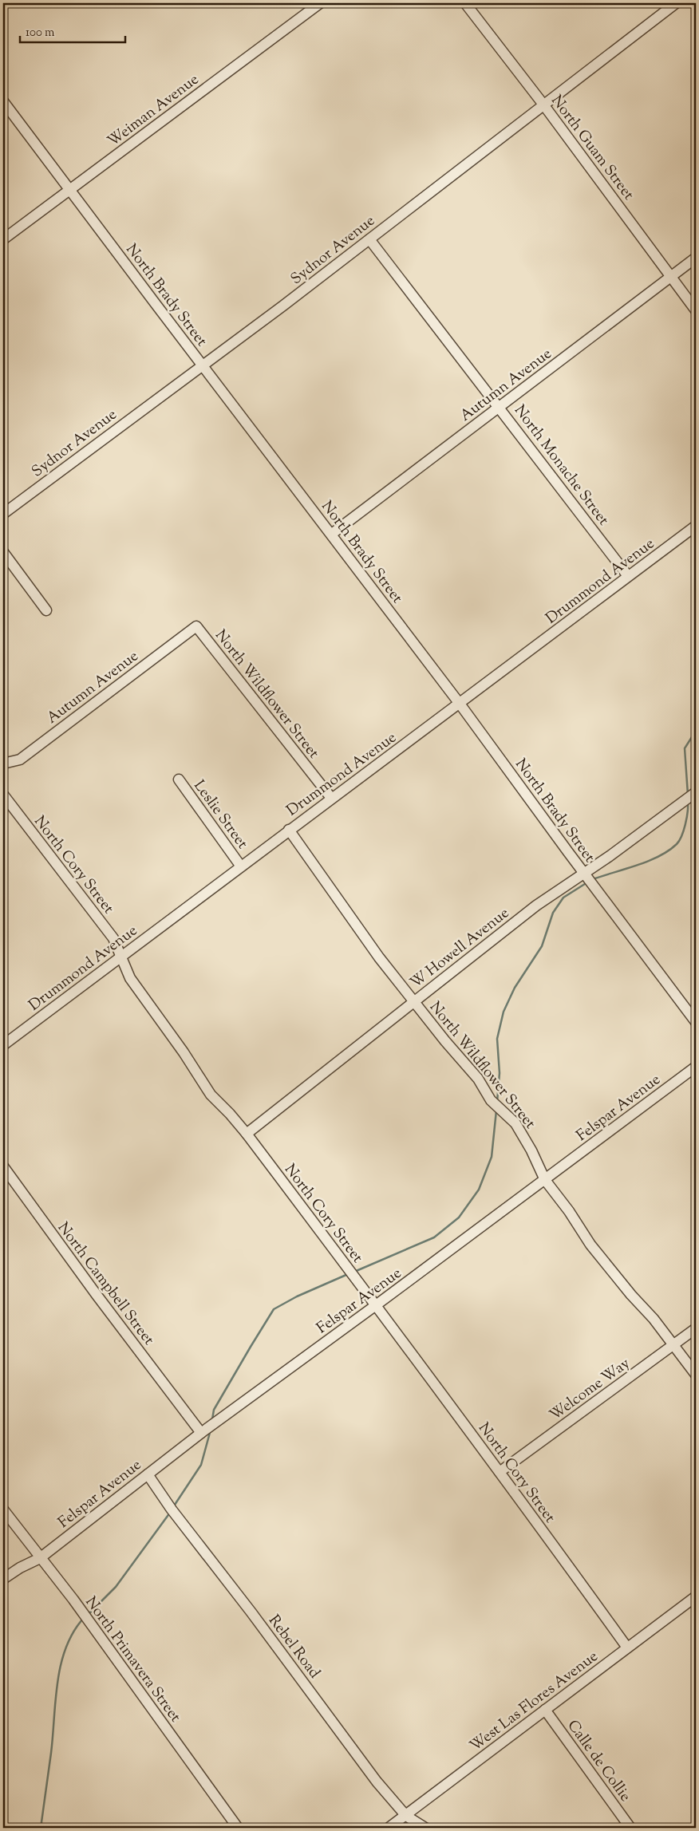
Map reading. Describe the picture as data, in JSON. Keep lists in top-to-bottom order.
{
  "streets": {
    "street": [
      "Weiman Avenue",
      "North Guam Street",
      "Sydnor Avenue",
      "North Brady Street",
      "Autumn Avenue",
      "North Monache Street",
      "Drummond Avenue",
      "North Wildflower Street",
      "Leslie Street",
      "North Cory Street",
      "W Howell Avenue",
      "Felspar Avenue",
      "North Campbell Street",
      "Welcome Way",
      "Rebel Road",
      "North Primavera Street",
      "West Las Flores Avenue",
      "Calle de Collie"
    ]
  },
  "crossings": [
    ["Weiman Avenue", "North Brady Street"],
    ["North Guam Street", "Sydnor Avenue"],
    ["North Guam Street", "Autumn Avenue"],
    ["Sydnor Avenue", "North Brady Street"],
    ["Sydnor Avenue", "North Monache Street"],
    ["North Brady Street", "Autumn Avenue"],
    ["North Brady Street", "Drummond Avenue"],
    ["North Brady Street", "W Howell Avenue"],
    ["Autumn Avenue", "North Monache Street"],
    ["Autumn Avenue", "North Wildflower Street"],
    ["North Monache Street", "Drummond Avenue"],
    ["Drummond Avenue", "North Wildflower Street"],
    ["Drummond Avenue", "Leslie Street"],
    ["Drummond Avenue", "North Cory Street"],
    ["North Wildflower Street", "W Howell Avenue"],
    ["North Wildflower Street", "Felspar Avenue"],
    ["North Wildflower Street", "Welcome Way"],
    ["North Cory Street", "W Howell Avenue"],
    ["North Cory Street", "Felspar Avenue"],
    ["North Cory Street", "Welcome Way"],
    ["North Cory Street", "West Las Flores Avenue"],
    ["Felspar Avenue", "North Campbell Street"],
    ["Felspar Avenue", "Rebel Road"],
    ["Felspar Avenue", "North Primavera Street"],
    ["Rebel Road", "West Las Flores Avenue"],
    ["West Las Flores Avenue", "Calle de Collie"]
  ],
  "scale_bar": "100 m"
}
